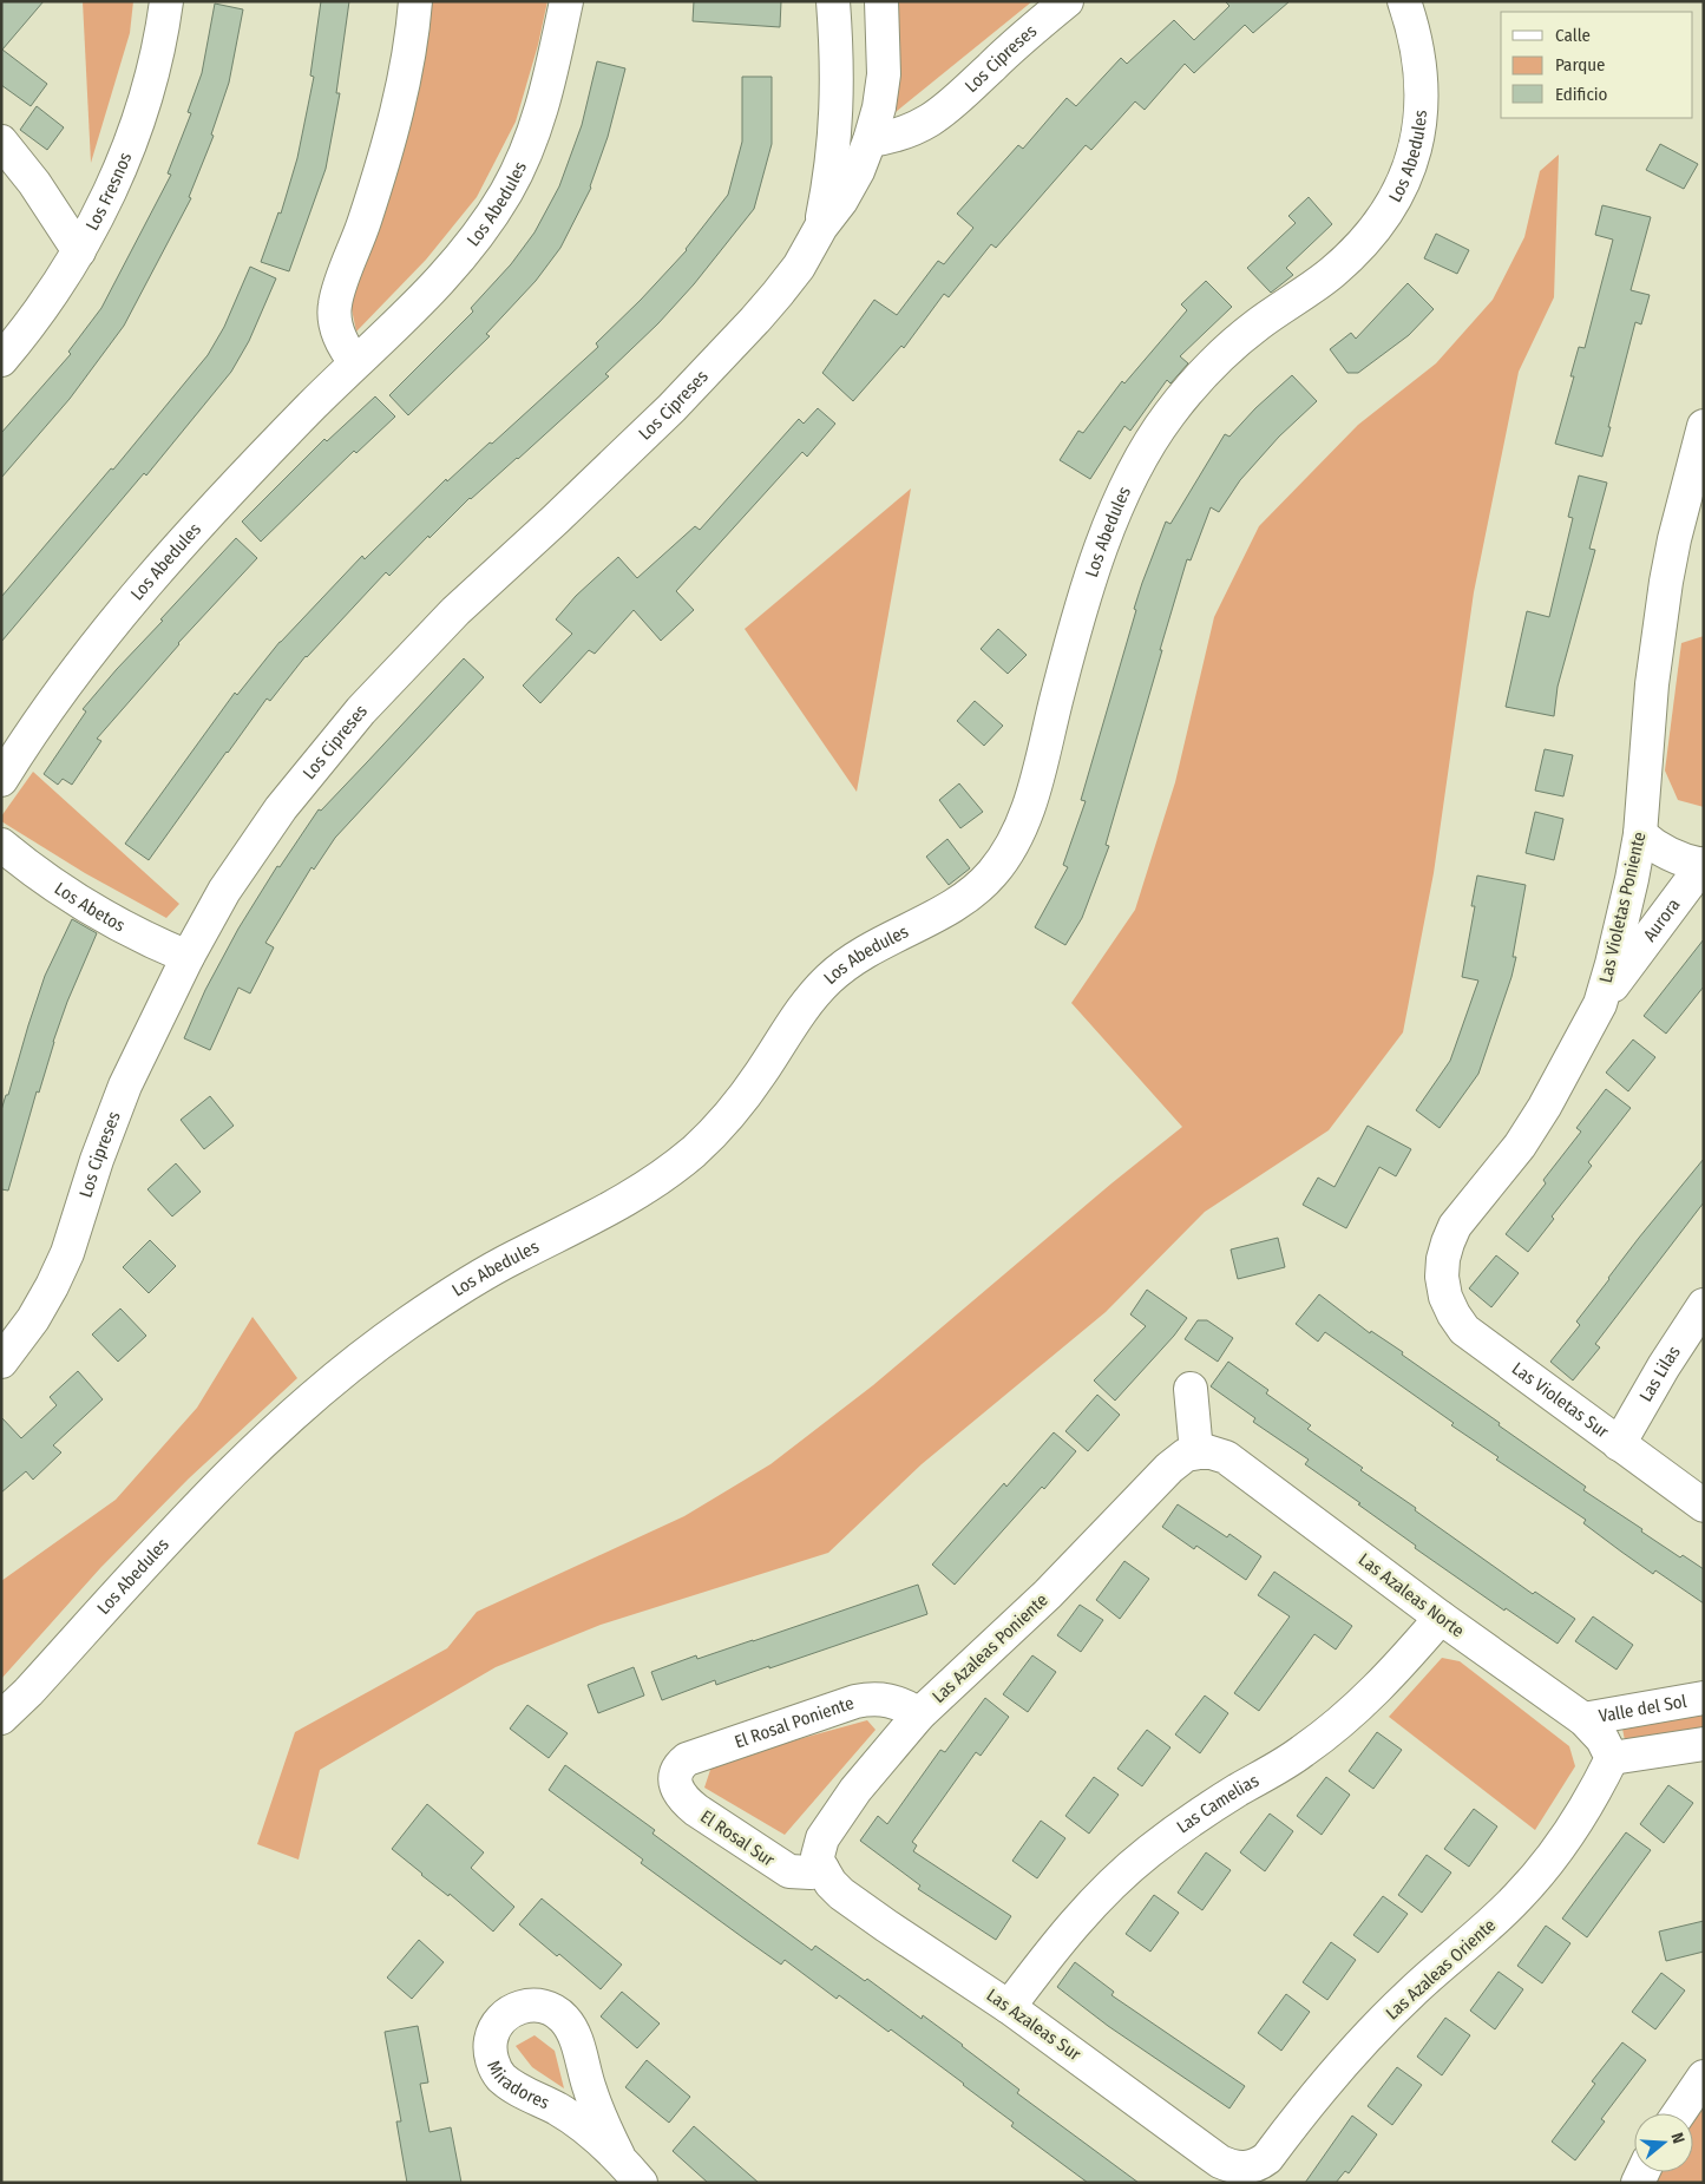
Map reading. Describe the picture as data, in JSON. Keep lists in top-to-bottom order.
{
  "streets": {
    "street": [
      "Los Cipreses",
      "Los Abedules",
      "Los Fresnos",
      "Los Abetos",
      "Las Violetas Poniente",
      "Aurora",
      "Las Lilas",
      "Las Violetas Sur",
      "Las Azaleas Norte",
      "Las Azaleas Poniente",
      "Valle del Sol",
      "El Rosal Poniente",
      "Las Camelias",
      "El Rosal Sur",
      "Las Azaleas Oriente",
      "Las Azaleas Sur",
      "Miradores"
    ]
  },
  "crossings": [
    ["Los Cipreses", "Los Abetos"],
    ["Las Violetas Poniente", "Aurora"],
    ["Las Violetas Poniente", "Las Violetas Sur"],
    ["Las Lilas", "Las Violetas Sur"],
    ["Las Azaleas Norte", "Las Azaleas Poniente"],
    ["Las Azaleas Norte", "Valle del Sol"],
    ["Las Azaleas Norte", "Las Camelias"],
    ["Las Azaleas Norte", "Las Azaleas Oriente"],
    ["Las Azaleas Poniente", "El Rosal Poniente"],
    ["Las Azaleas Poniente", "El Rosal Sur"],
    ["Las Azaleas Poniente", "Las Azaleas Sur"],
    ["El Rosal Poniente", "El Rosal Sur"],
    ["Las Camelias", "Las Azaleas Sur"],
    ["El Rosal Sur", "Las Azaleas Sur"],
    ["Las Azaleas Oriente", "Las Azaleas Sur"]
  ],
  "legend": ["Calle", "Parque", "Edificio"],
  "north": "right"
}
